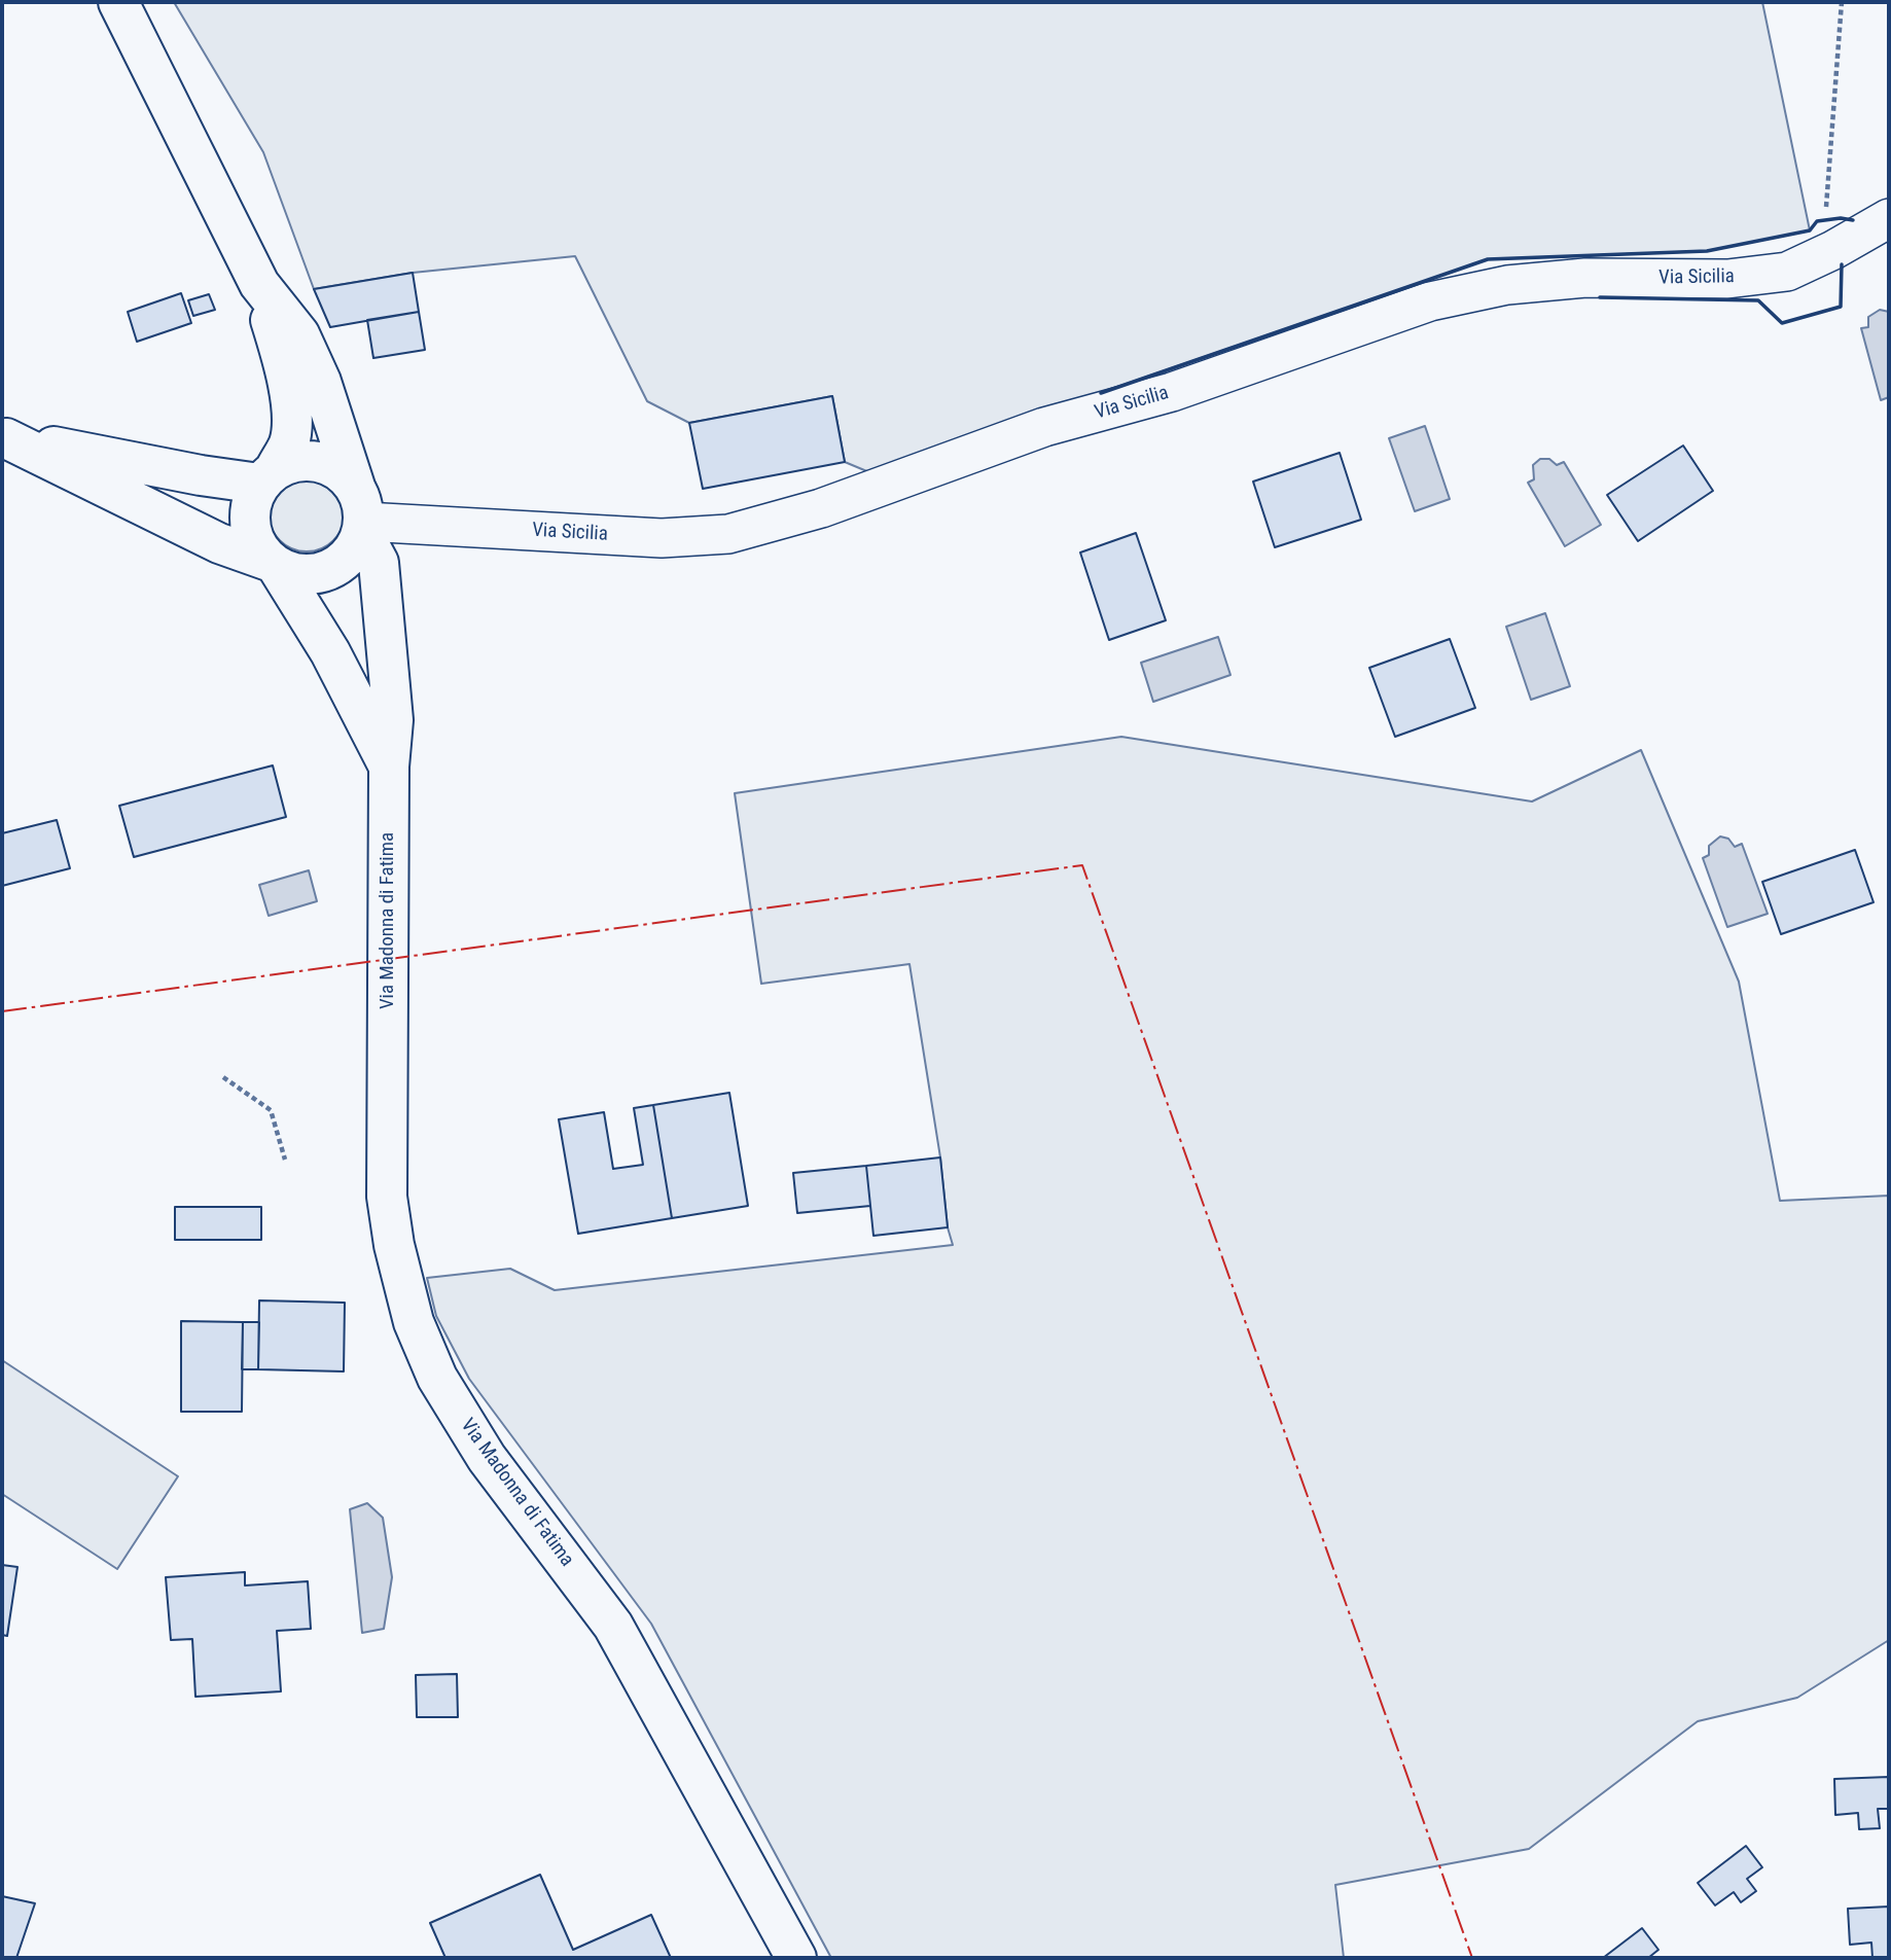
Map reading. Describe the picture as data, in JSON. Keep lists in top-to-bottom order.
{
  "streets": {
    "main road": ["Via Madonna di Fatima"],
    "street": ["Via Sicilia"]
  },
  "crossings": [
    ["Via Sicilia", "Via Madonna di Fatima"]
  ]
}
